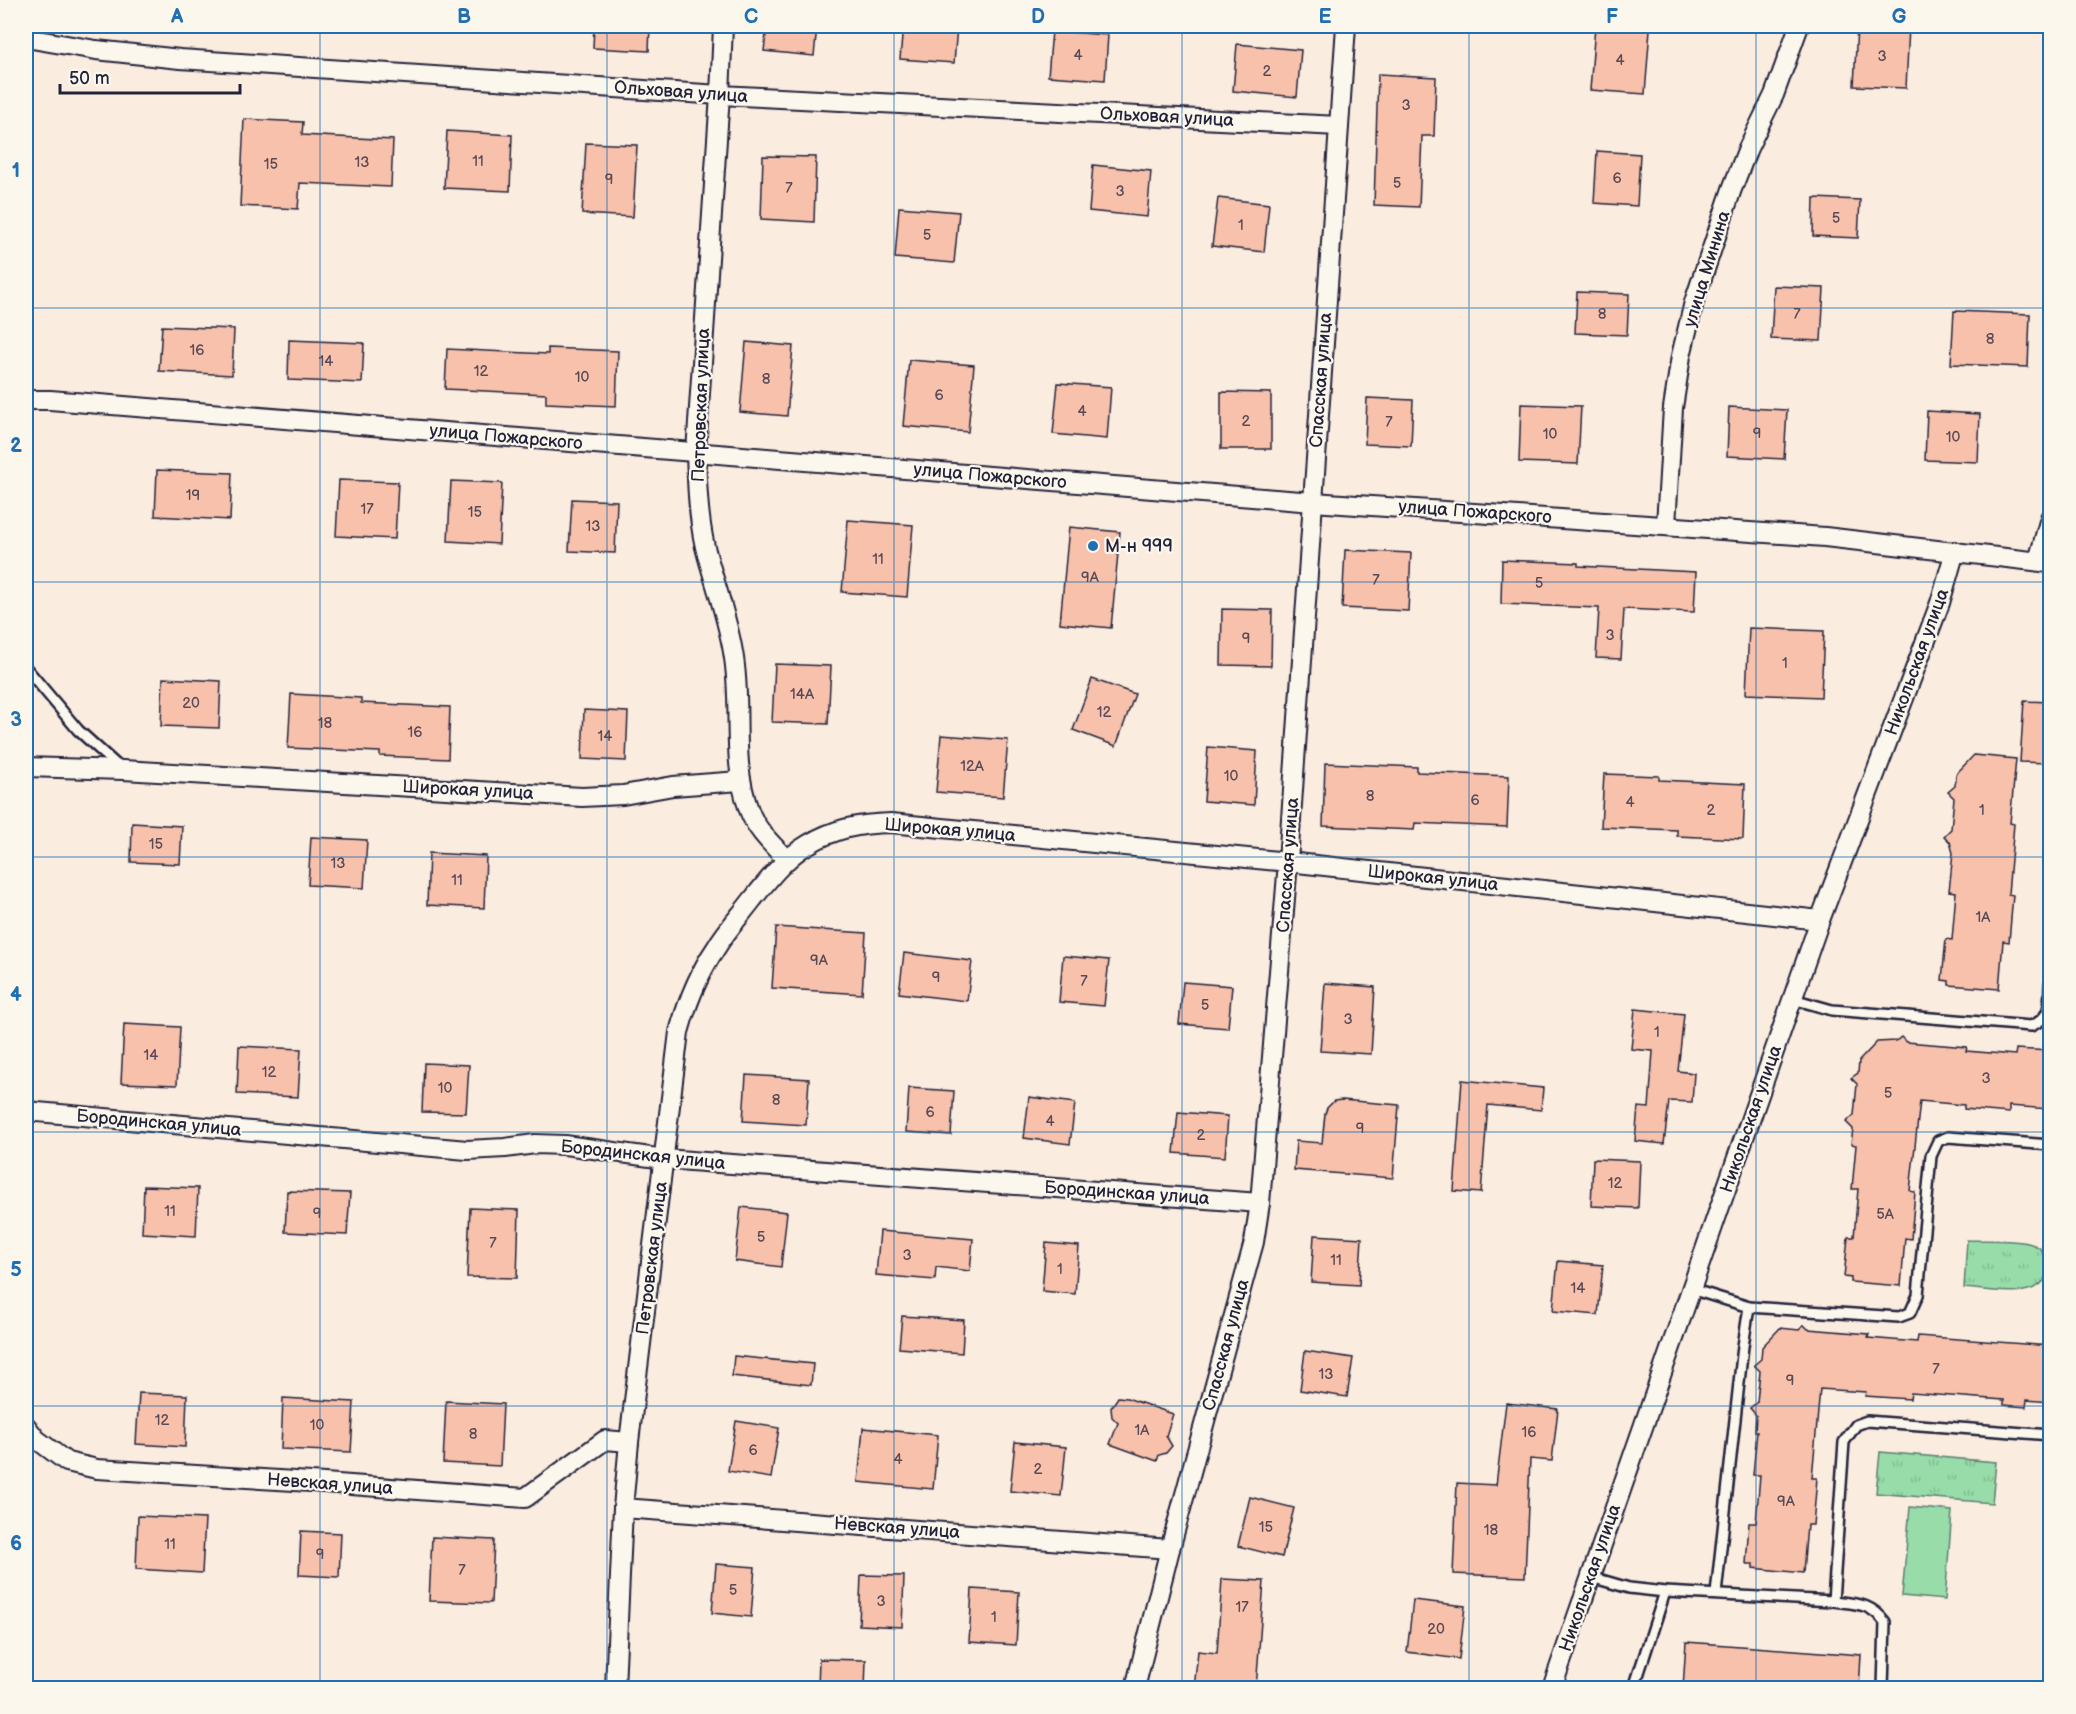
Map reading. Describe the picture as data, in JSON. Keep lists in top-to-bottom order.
{
  "streets": {
    "street": [
      "Ольховая улица",
      "улица Минина",
      "Спасская улица",
      "Петровская улица",
      "улица Пожарского",
      "Никольская улица",
      "Широкая улица",
      "Бородинская улица",
      "Невская улица"
    ]
  },
  "crossings": [
    ["Ольховая улица", "Спасская улица"],
    ["Ольховая улица", "Петровская улица"],
    ["улица Минина", "улица Пожарского"],
    ["Спасская улица", "улица Пожарского"],
    ["Спасская улица", "Широкая улица"],
    ["Спасская улица", "Бородинская улица"],
    ["Спасская улица", "Невская улица"],
    ["Петровская улица", "улица Пожарского"],
    ["Петровская улица", "Широкая улица"],
    ["Петровская улица", "Бородинская улица"],
    ["Петровская улица", "Невская улица"],
    ["улица Пожарского", "Никольская улица"],
    ["Никольская улица", "Широкая улица"]
  ],
  "places": ["М-н 999"],
  "house_numbers": [
    "4",
    "3",
    "4",
    "2",
    "3",
    "11",
    "13",
    "15",
    "6",
    "9",
    "5",
    "7",
    "3",
    "5",
    "1",
    "5",
    "8",
    "7",
    "8",
    "16",
    "14",
    "12",
    "10",
    "8",
    "6",
    "4",
    "2",
    "7",
    "9",
    "10",
    "10",
    "19",
    "17",
    "15",
    "13",
    "11",
    "9А",
    "7",
    "5",
    "3",
    "9",
    "1",
    "14А",
    "20",
    "12",
    "18",
    "16",
    "14",
    "12А",
    "10",
    "8",
    "6",
    "4",
    "2",
    "1",
    "15",
    "13",
    "11",
    "1А",
    "9А",
    "9",
    "7",
    "5",
    "3",
    "1",
    "14",
    "12",
    "3",
    "10",
    "5",
    "8",
    "6",
    "4",
    "9",
    "2",
    "12",
    "11",
    "9",
    "5А",
    "5",
    "7",
    "3",
    "11",
    "1",
    "14",
    "7",
    "13",
    "9",
    "12",
    "10",
    "1А",
    "16",
    "8",
    "6",
    "4",
    "2",
    "9А",
    "15",
    "18",
    "11",
    "9",
    "7",
    "5",
    "3",
    "17",
    "1",
    "20"
  ],
  "scale_bar": "50 m",
  "grid": {
    "columns": [
      "A",
      "B",
      "C",
      "D",
      "E",
      "F",
      "G"
    ],
    "rows": [
      "1",
      "2",
      "3",
      "4",
      "5",
      "6"
    ]
  }
}
